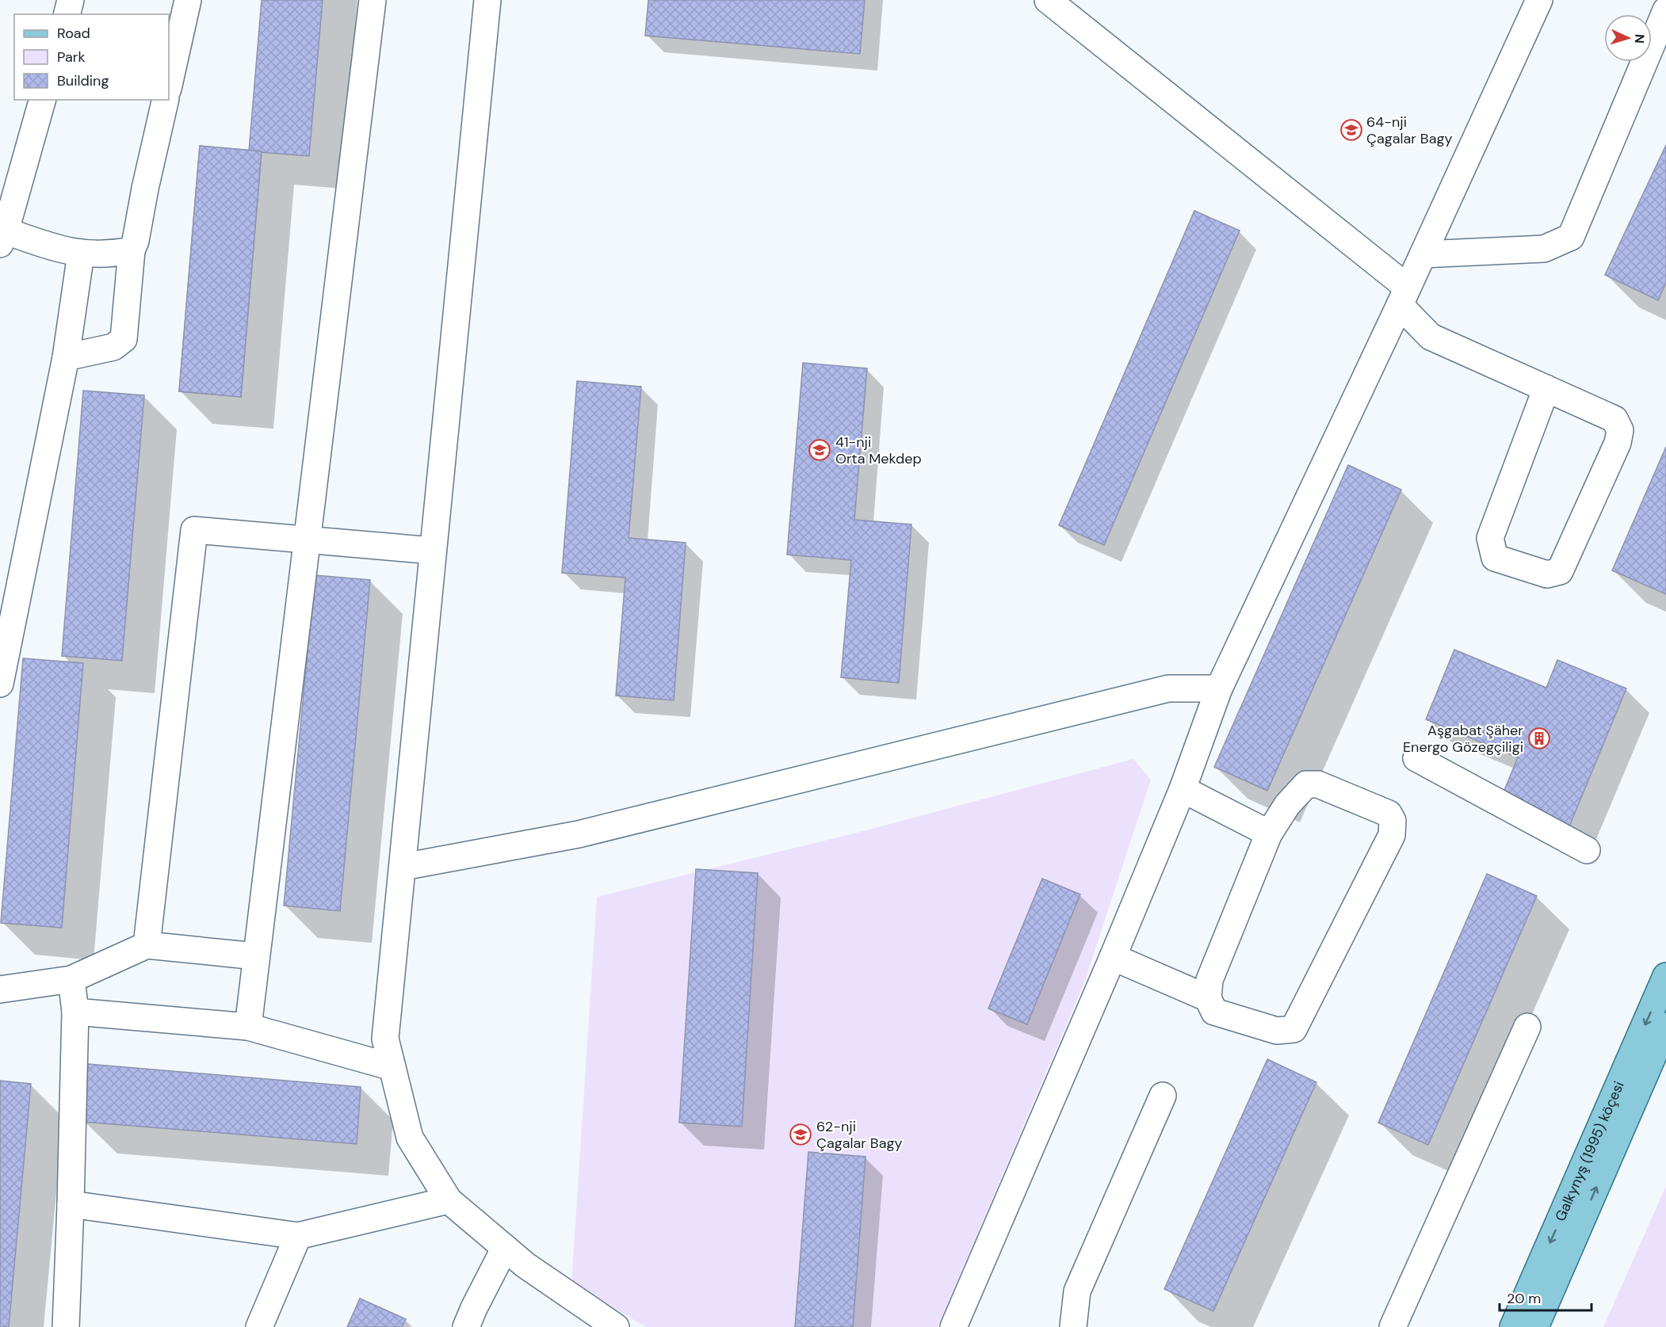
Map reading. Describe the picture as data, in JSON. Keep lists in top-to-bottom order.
{
  "streets": {
    "main road": ["Galkynyş (1995) köçesi"]
  },
  "places": {
    "school or university": ["64-nji Çagalar Bagy", "41-nji Orta Mekdep", "62-nji Çagalar Bagy"],
    "building": ["Aşgabat Şäher Energo Gözegçiligi"]
  },
  "legend": ["Road", "Park", "Building"],
  "scale_bar": "20 m",
  "north": "right"
}
